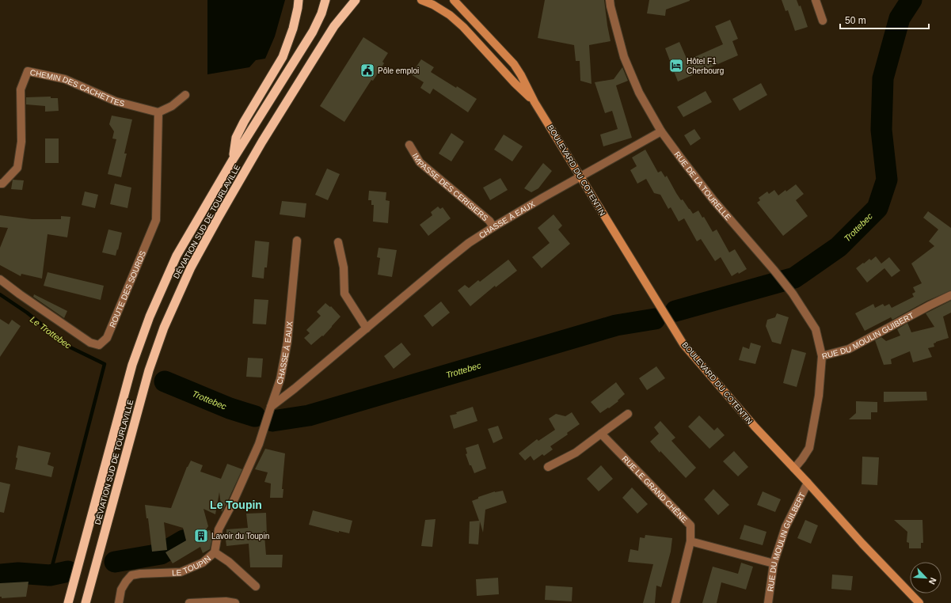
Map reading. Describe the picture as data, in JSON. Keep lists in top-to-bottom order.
{
  "streets": {
    "highway": ["DÉVIATION SUD DE TOURLAVILLE"],
    "main road": ["BOULEVARD DU COTENTIN"],
    "street": [
      "CHEMIN DES CACHETTES",
      "RUE DE LA TOURELLE",
      "IMPASSE DES CERISIERS",
      "CHASSE À EAUX",
      "ROUTE DES SOURDS",
      "RUE DU MOULIN GUIBERT",
      "RUE LE GRAND CHÊNE",
      "RUE DU MOULIN GUILBERT",
      "LE TOUPIN"
    ]
  },
  "crossings": [
    ["CHEMIN DES CACHETTES", "ROUTE DES SOURDS"],
    ["BOULEVARD DU COTENTIN", "CHASSE À EAUX"],
    ["BOULEVARD DU COTENTIN", "RUE DU MOULIN GUIBERT"],
    ["BOULEVARD DU COTENTIN", "RUE DU MOULIN GUILBERT"],
    ["RUE DE LA TOURELLE", "CHASSE À EAUX"],
    ["RUE DE LA TOURELLE", "RUE DU MOULIN GUIBERT"],
    ["IMPASSE DES CERISIERS", "CHASSE À EAUX"],
    ["CHASSE À EAUX", "LE TOUPIN"]
  ],
  "districts": ["Le Toupin"],
  "water": ["Trottebec", "Le Trottebec"],
  "places": {
    "hotel": ["Hôtel F1 Cherbourg"],
    "public building": ["Pôle emploi"],
    "building": ["Lavoir du Toupin"]
  },
  "scale_bar": "50 m",
  "north": "bottom right"
}
